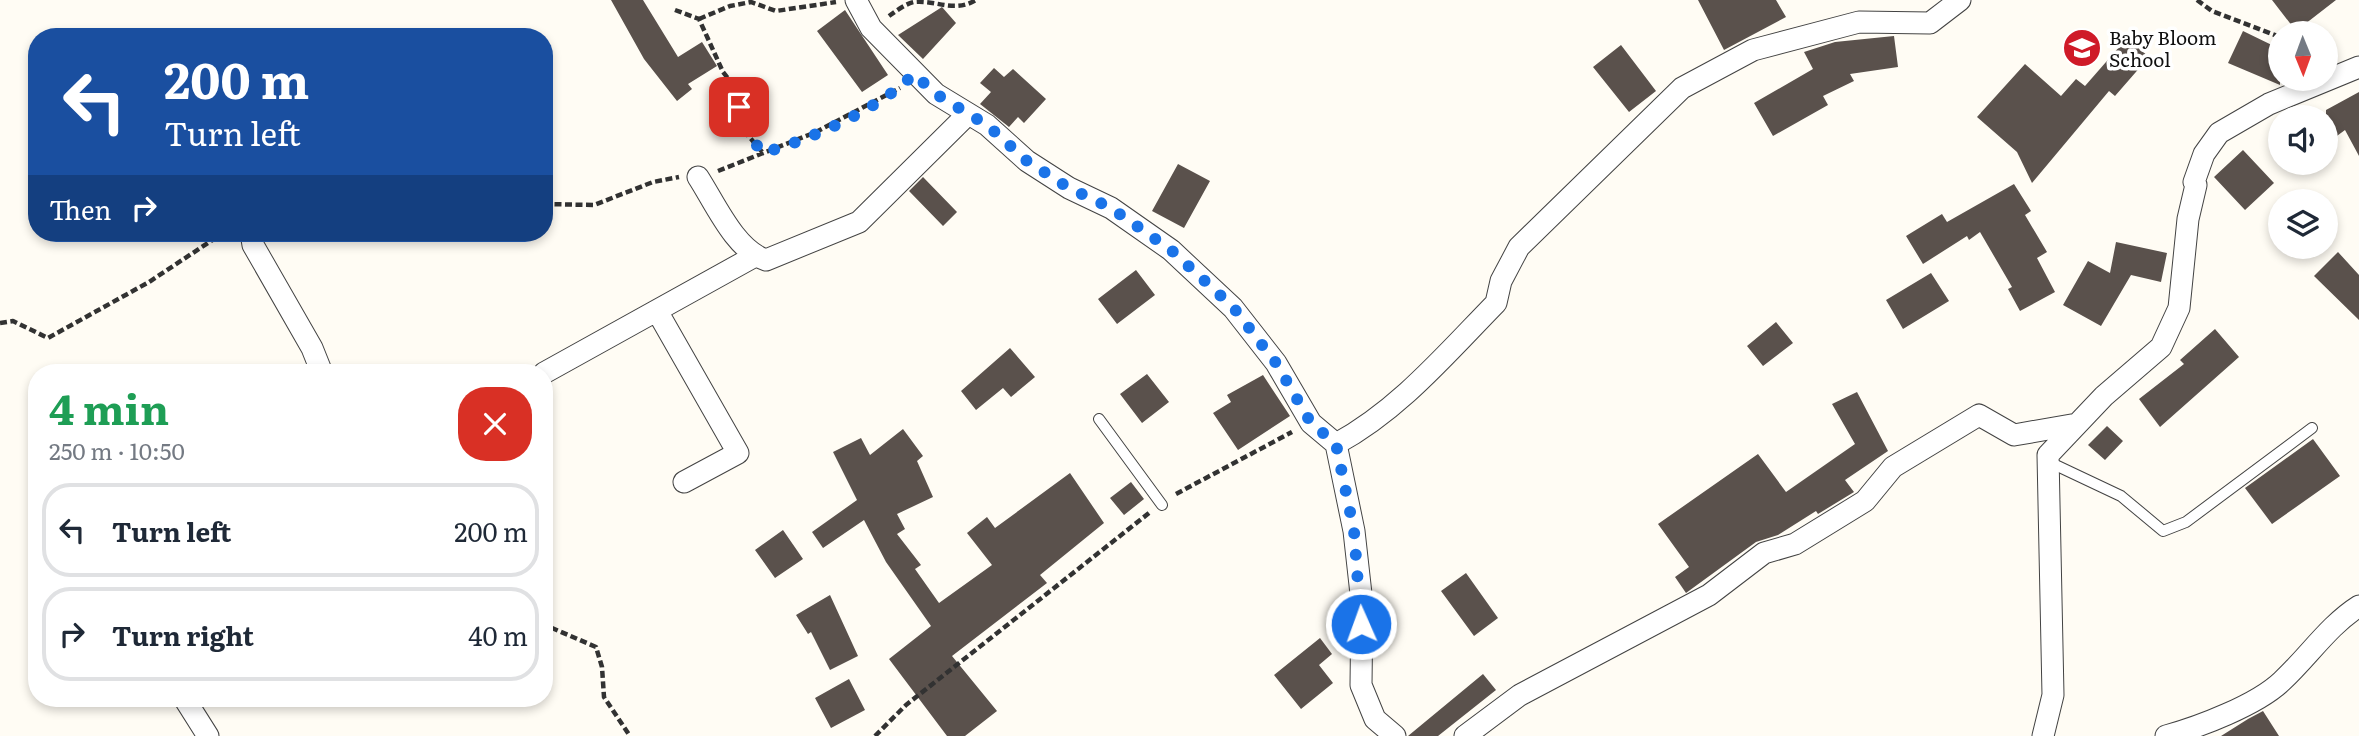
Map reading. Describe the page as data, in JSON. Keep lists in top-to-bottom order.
{
  "places": {
    "school or university": ["Baby Bloom School"]
  },
  "north": "bottom",
  "page": {
    "turn": ["200 m", "Turn left"],
    "then": "Then",
    "heading": ["4 min", "250 m · 10:50"],
    "list": [
      {
        "name": "Turn left",
        "value": "200 m"
      },
      {
        "name": "Turn right",
        "value": "40 m"
      }
    ]
  }
}
